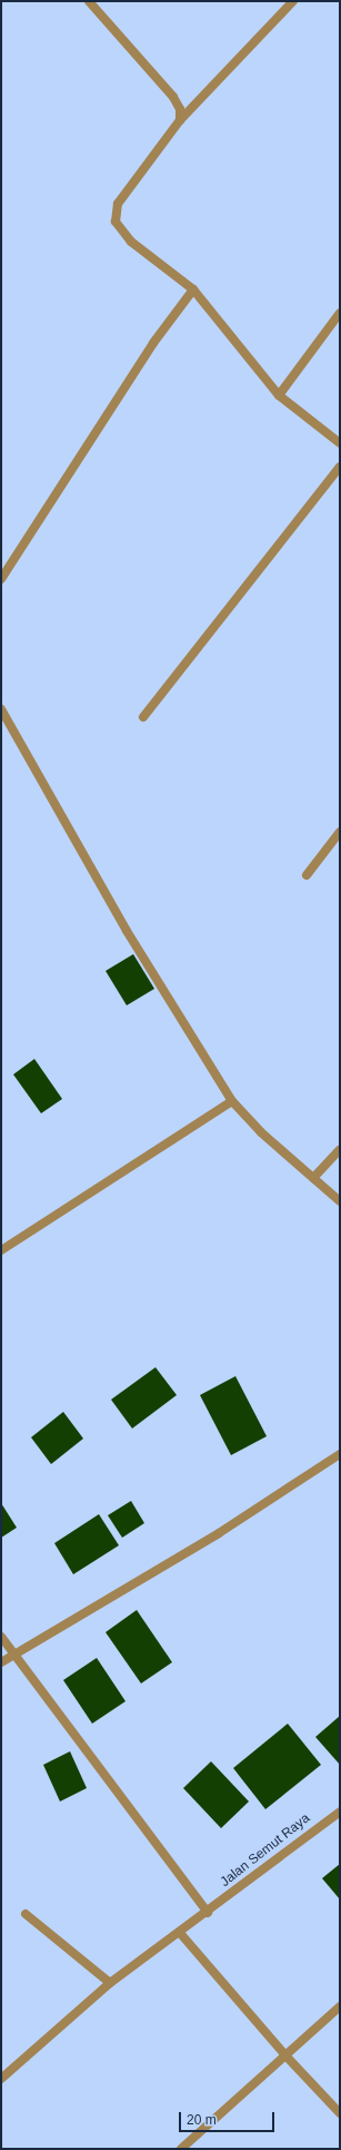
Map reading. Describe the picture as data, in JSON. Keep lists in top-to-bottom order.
{
  "streets": {
    "street": ["Jalan Semut Raya"]
  },
  "scale_bar": "20 m"
}
